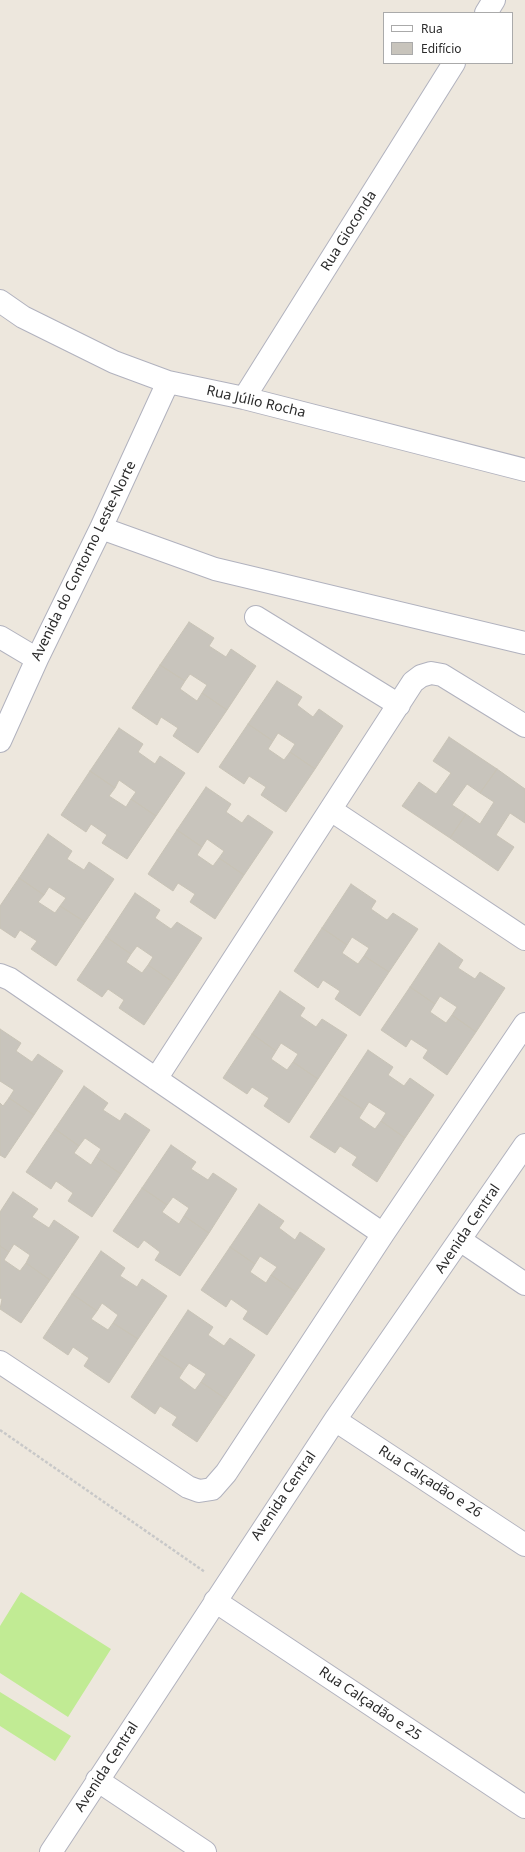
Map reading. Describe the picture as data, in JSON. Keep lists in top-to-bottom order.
{
  "streets": {
    "street": [
      "Rua Gioconda",
      "Rua Júlio Rocha",
      "Avenida do Contorno Leste-Norte",
      "Avenida Central",
      "Rua Calçadão e 26",
      "Rua Calçadão e 25"
    ]
  },
  "crossings": [
    ["Rua Gioconda", "Rua Júlio Rocha"],
    ["Rua Júlio Rocha", "Avenida do Contorno Leste-Norte"],
    ["Avenida Central", "Rua Calçadão e 26"],
    ["Avenida Central", "Rua Calçadão e 25"]
  ],
  "legend": ["Rua", "Edifício"]
}
